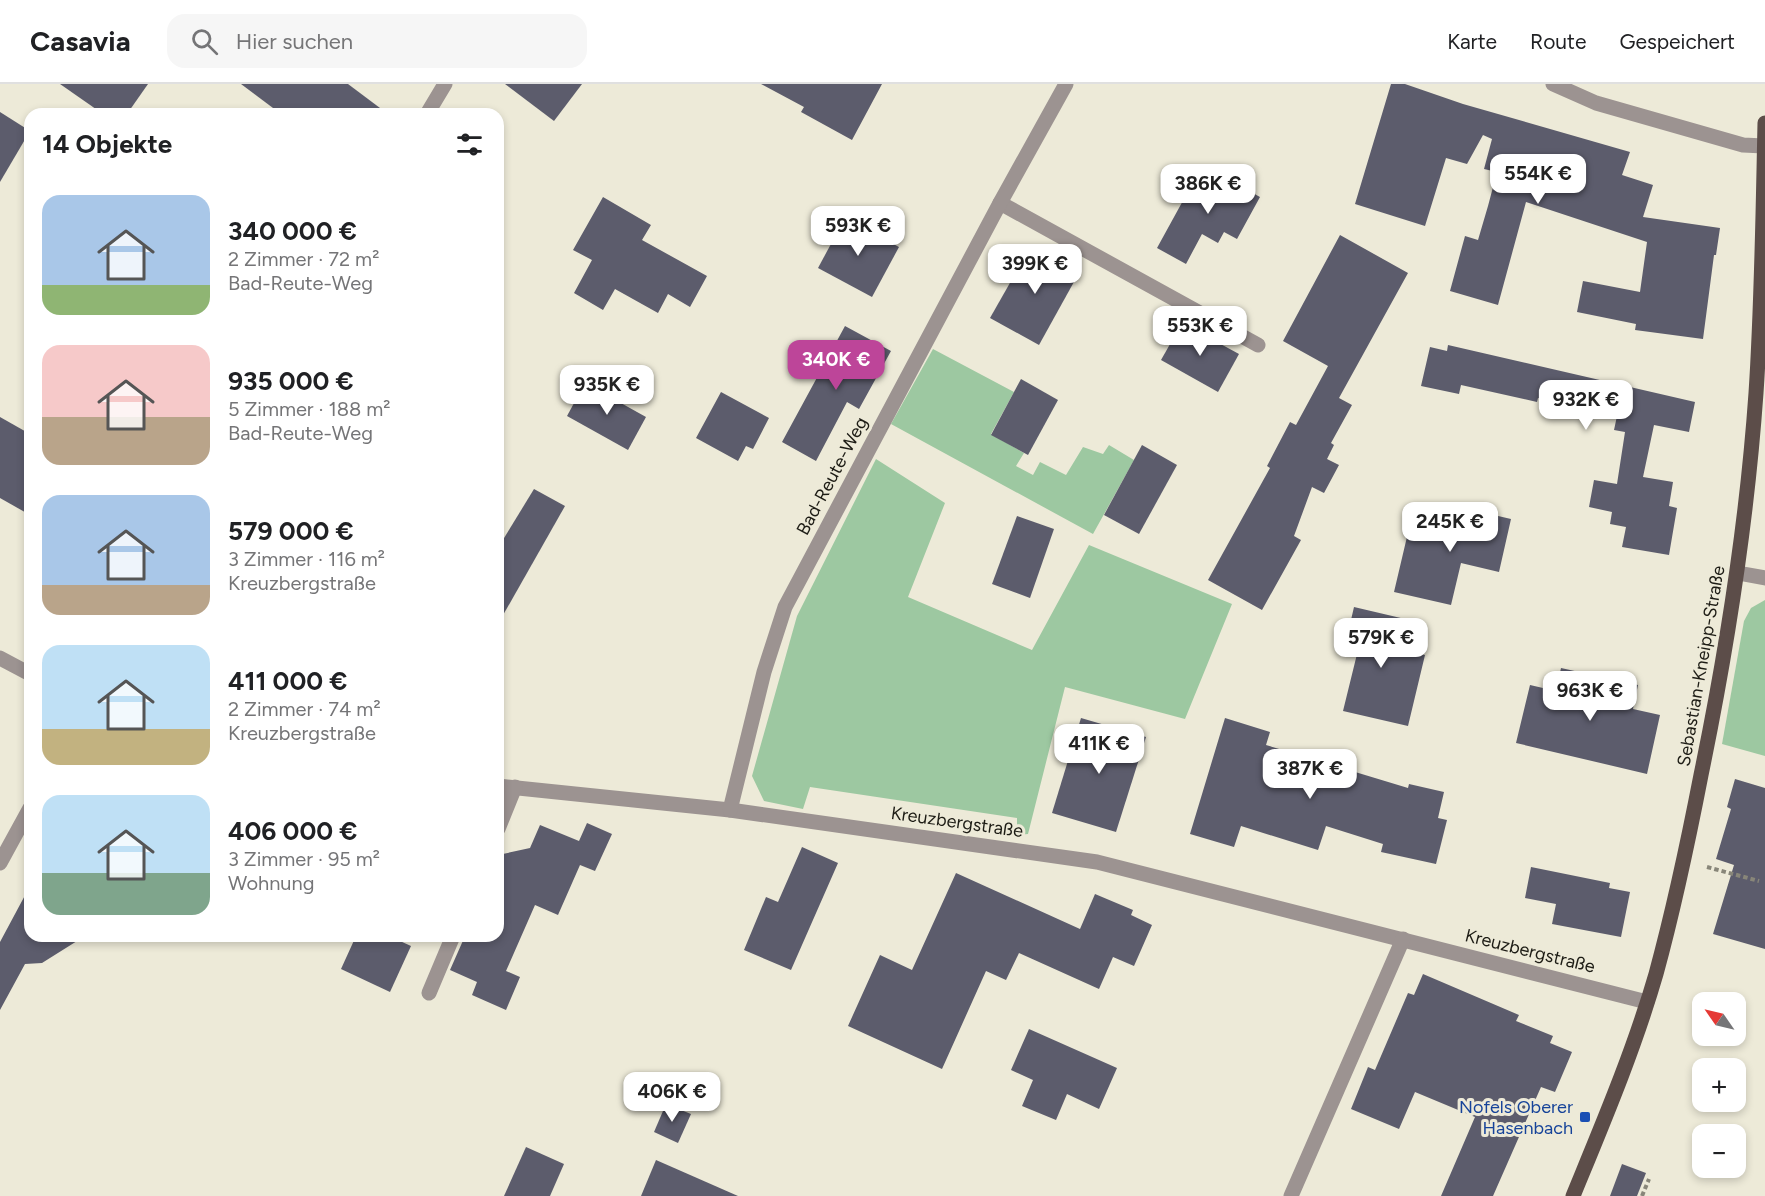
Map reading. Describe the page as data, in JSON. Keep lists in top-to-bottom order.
{
  "streets": {
    "main road": ["Sebastian-Kneipp-Straße"],
    "street": ["Bad-Reute-Weg", "Kreuzbergstraße"]
  },
  "crossings": [
    ["Bad-Reute-Weg", "Kreuzbergstraße"],
    ["Sebastian-Kneipp-Straße", "Kreuzbergstraße"]
  ],
  "places": {
    "transit": ["Nofels Oberer Hasenbach"]
  },
  "north": "top left",
  "page": {
    "header": "Casavia",
    "search": "Hier suchen",
    "nav": ["Karte", "Route", "Gespeichert"],
    "heading": "14 Objekte",
    "price": [
      "554K €",
      "386K €",
      "593K €",
      "399K €",
      "553K €",
      "340K €",
      "935K €",
      "932K €",
      "245K €",
      "579K €",
      "963K €",
      "411K €",
      "387K €",
      "406K €"
    ],
    "list": [
      {
        "name": "340 000 €",
        "note": "2 Zimmer · 72 m² · Bad-Reute-Weg"
      },
      {
        "name": "935 000 €",
        "note": "5 Zimmer · 188 m² · Bad-Reute-Weg"
      },
      {
        "name": "579 000 €",
        "note": "3 Zimmer · 116 m² · Kreuzbergstraße"
      },
      {
        "name": "411 000 €",
        "note": "2 Zimmer · 74 m² · Kreuzbergstraße"
      },
      {
        "name": "406 000 €",
        "note": "3 Zimmer · 95 m² · Wohnung"
      }
    ],
    "map_buttons": ["+", "−"]
  }
}
